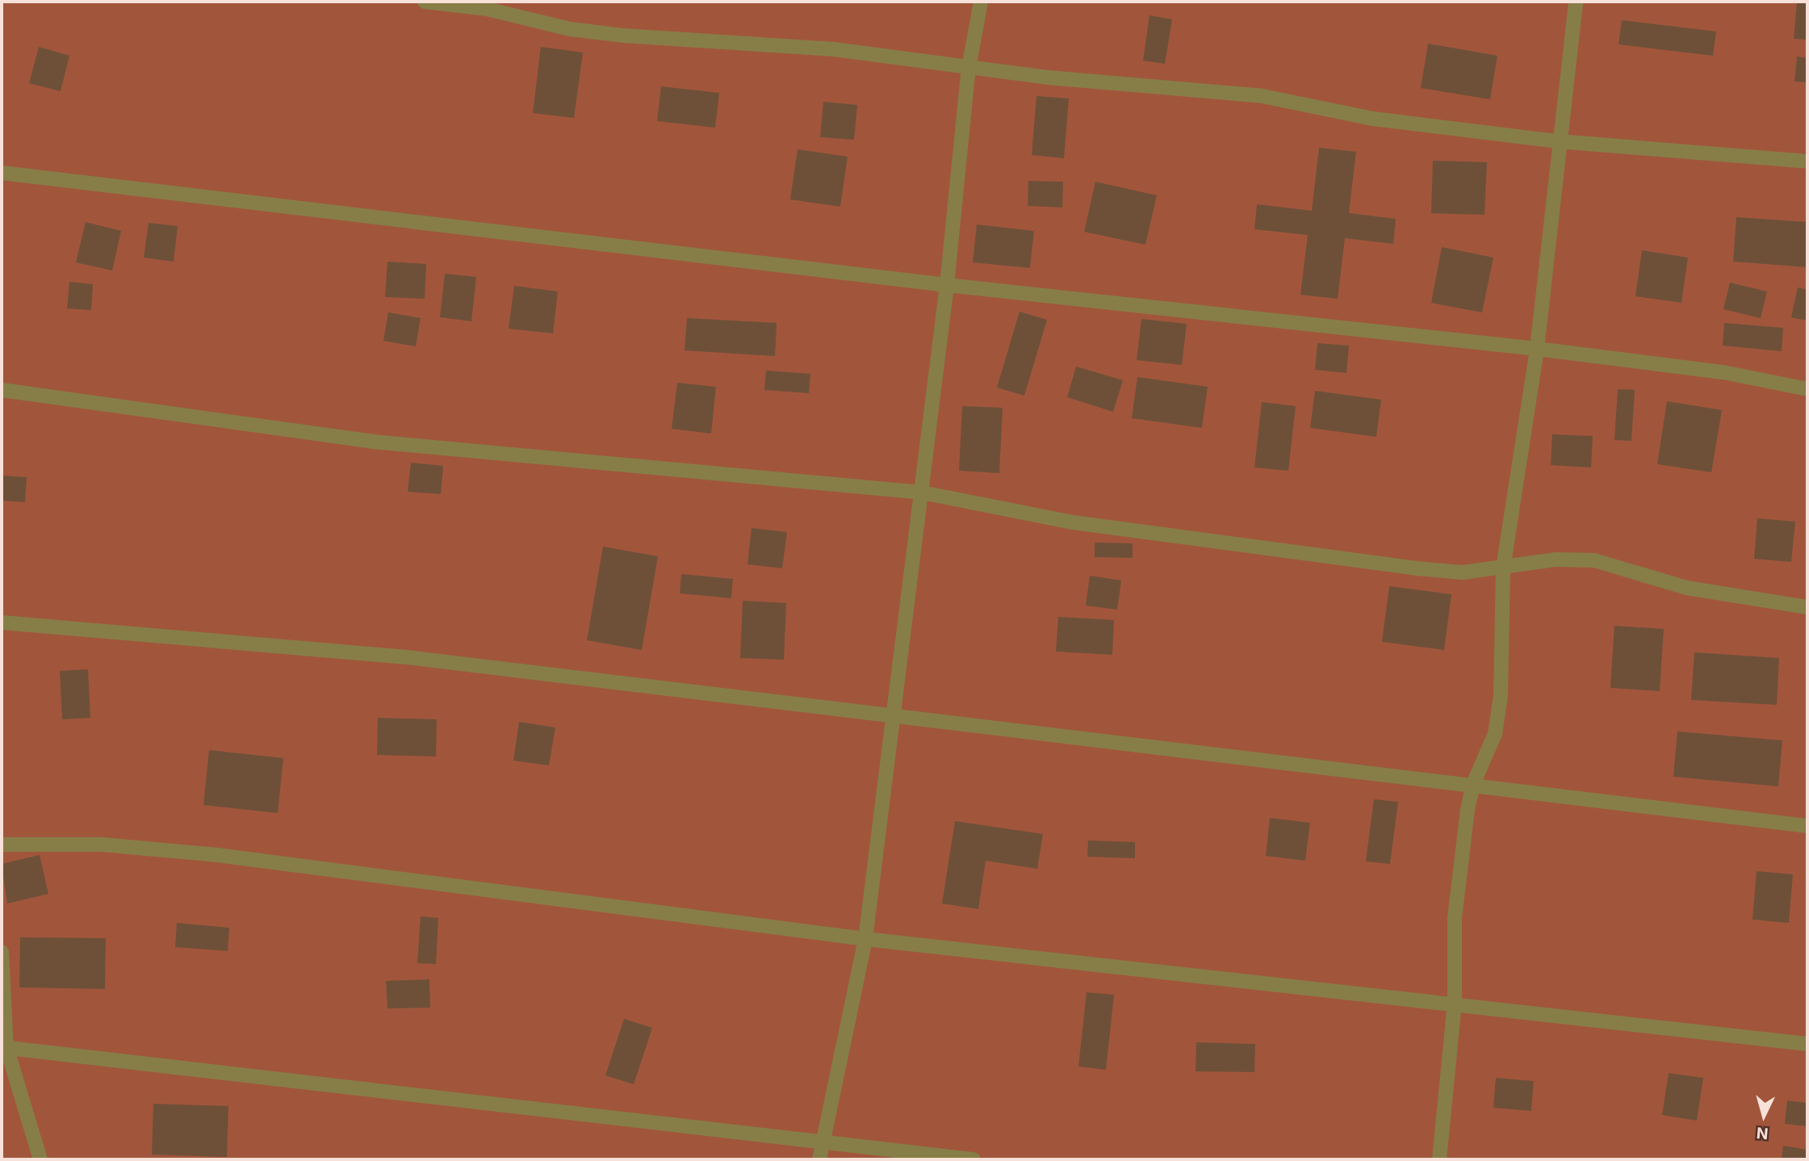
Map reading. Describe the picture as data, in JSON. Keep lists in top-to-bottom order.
{
  "north": "bottom"
}
